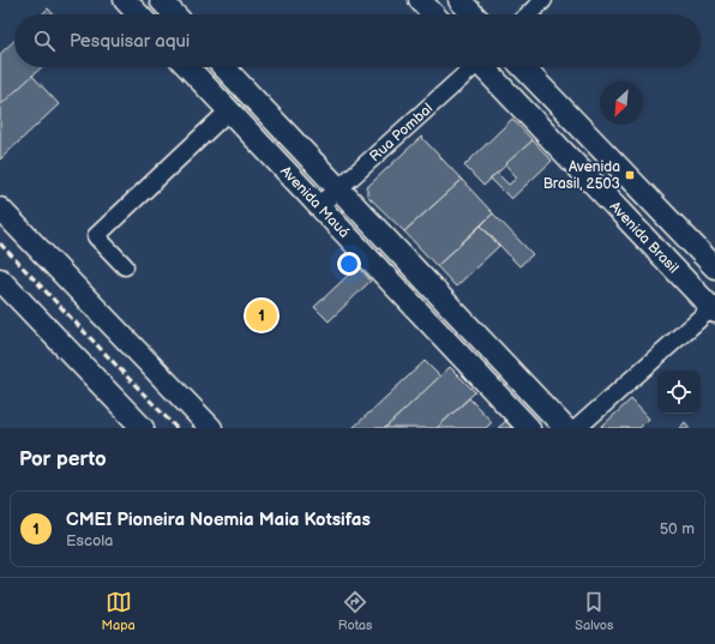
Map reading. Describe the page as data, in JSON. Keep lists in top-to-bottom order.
{
  "streets": {
    "main road": ["Avenida Mauá", "Avenida Brasil"],
    "street": ["Rua Pombal"]
  },
  "crossings": [
    ["Rua Pombal", "Avenida Mauá"]
  ],
  "places": {
    "transit": ["Avenida Brasil, 2503"]
  },
  "north": "bottom left",
  "page": {
    "search": "Pesquisar aqui",
    "pins": "1",
    "heading": "Por perto",
    "list": [
      {
        "mark": "1",
        "name": "CMEI Pioneira Noemia Maia Kotsifas",
        "note": "Escola",
        "value": "50 m"
      }
    ],
    "nav": ["Mapa", "Rotas", "Salvos"]
  }
}
